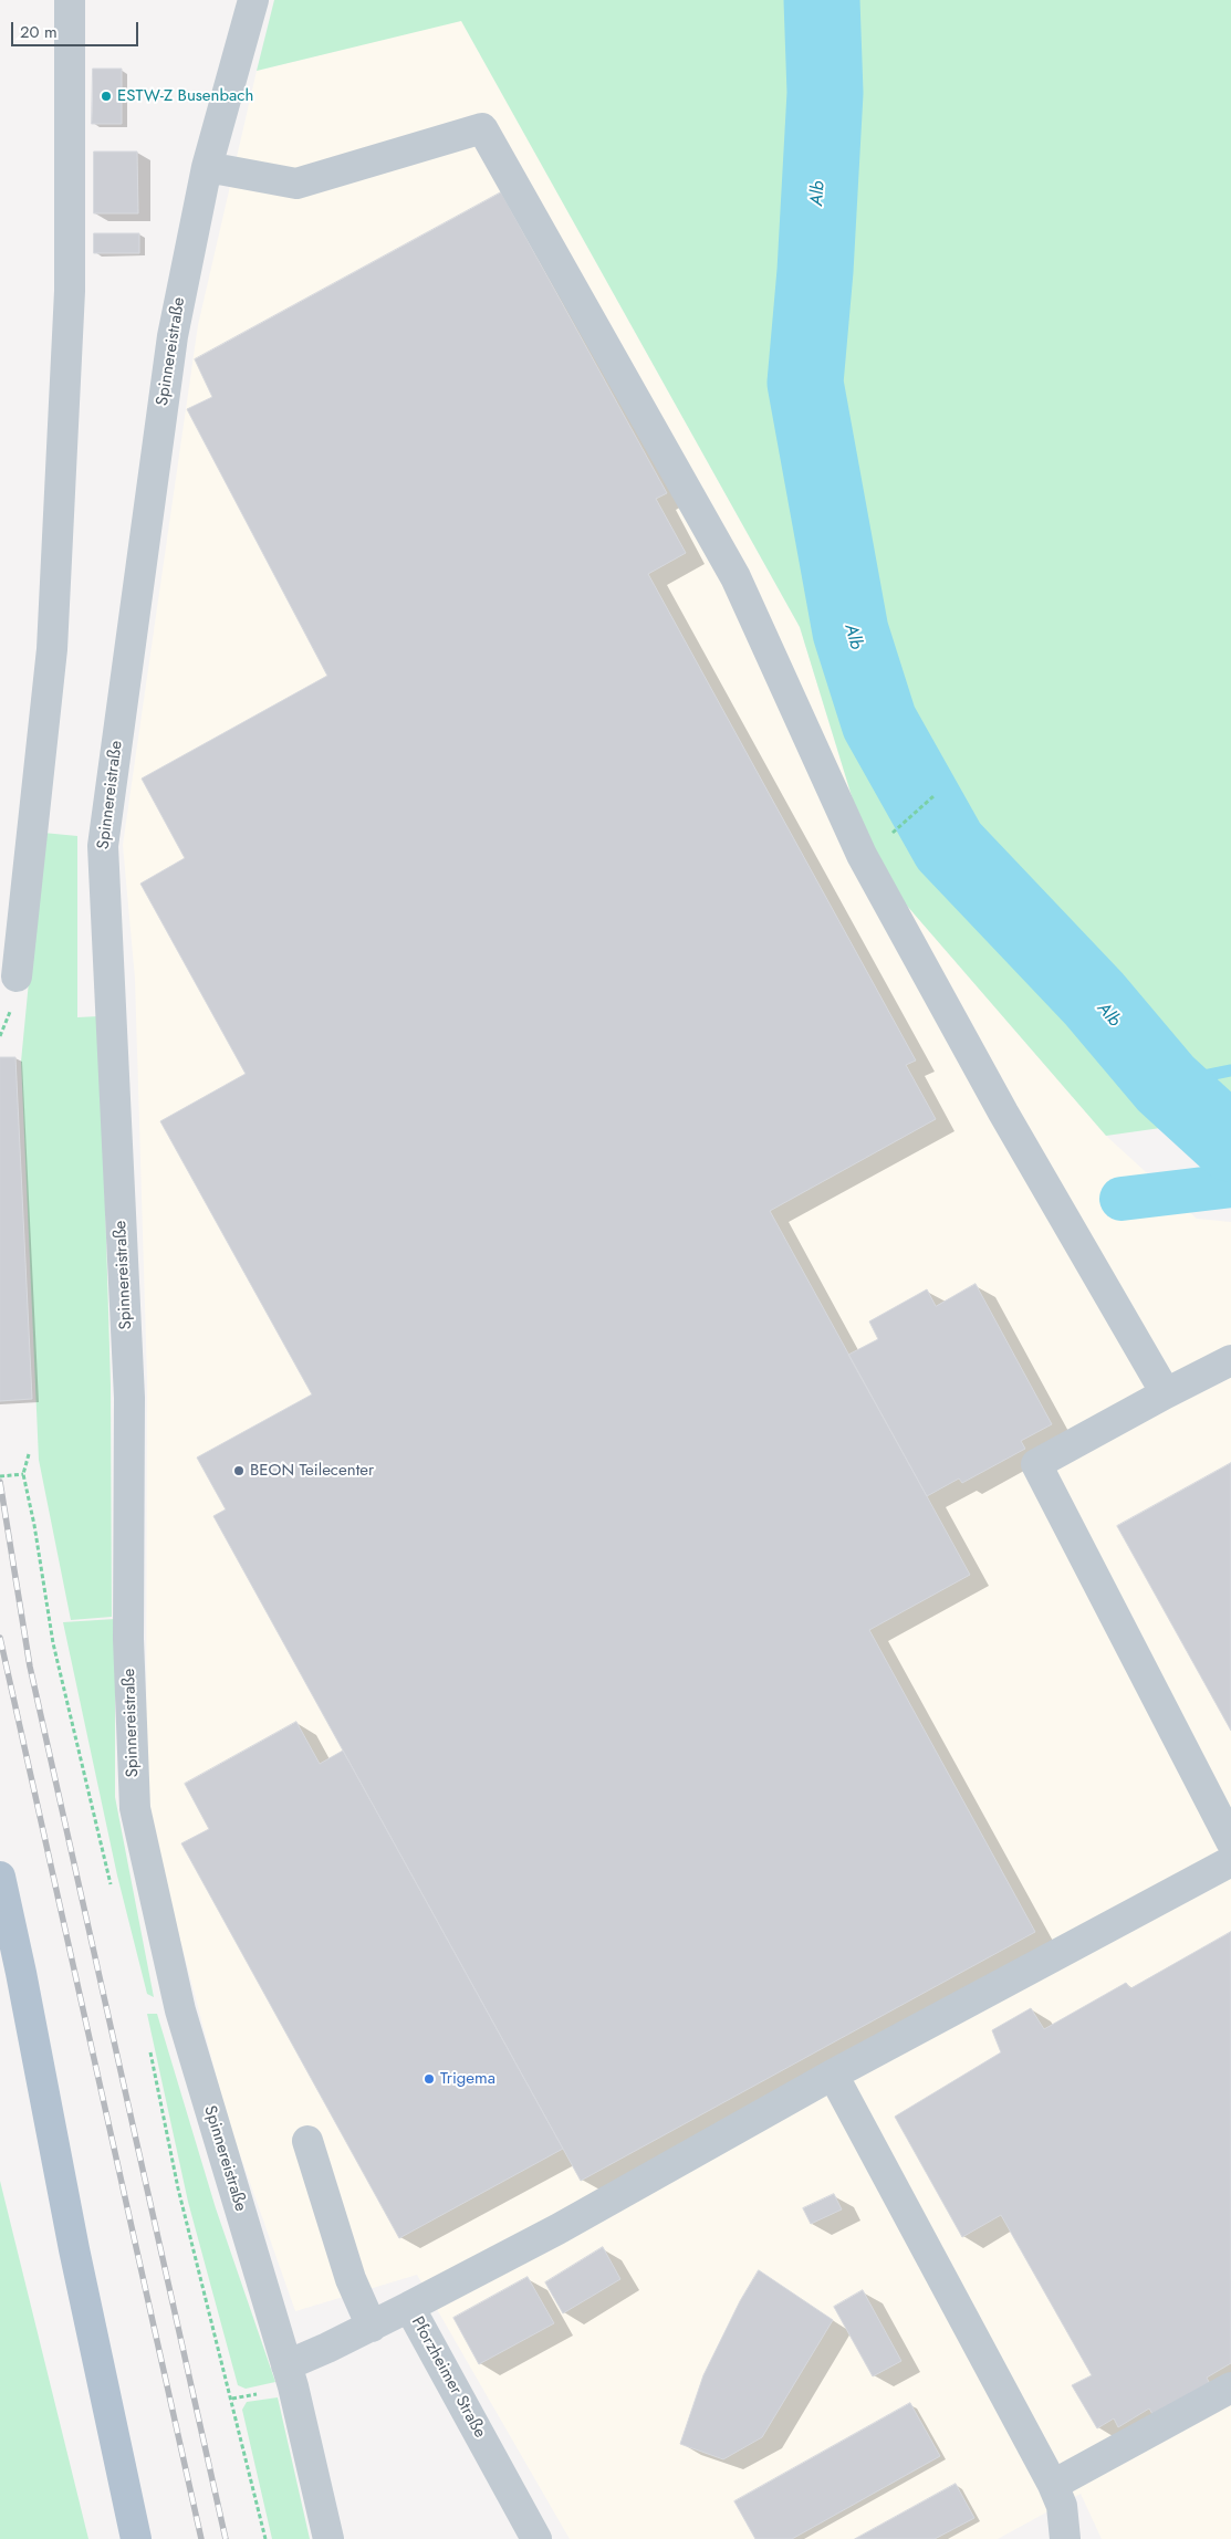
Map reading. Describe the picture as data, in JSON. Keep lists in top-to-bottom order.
{
  "streets": {
    "street": ["Spinnereistraße", "Pforzheimer Straße"]
  },
  "crossings": [
    ["Spinnereistraße", "Pforzheimer Straße"]
  ],
  "water": ["Alb"],
  "places": ["ESTW-Z Busenbach", "BEON Teilecenter", "Trigema"],
  "scale_bar": "20 m"
}
